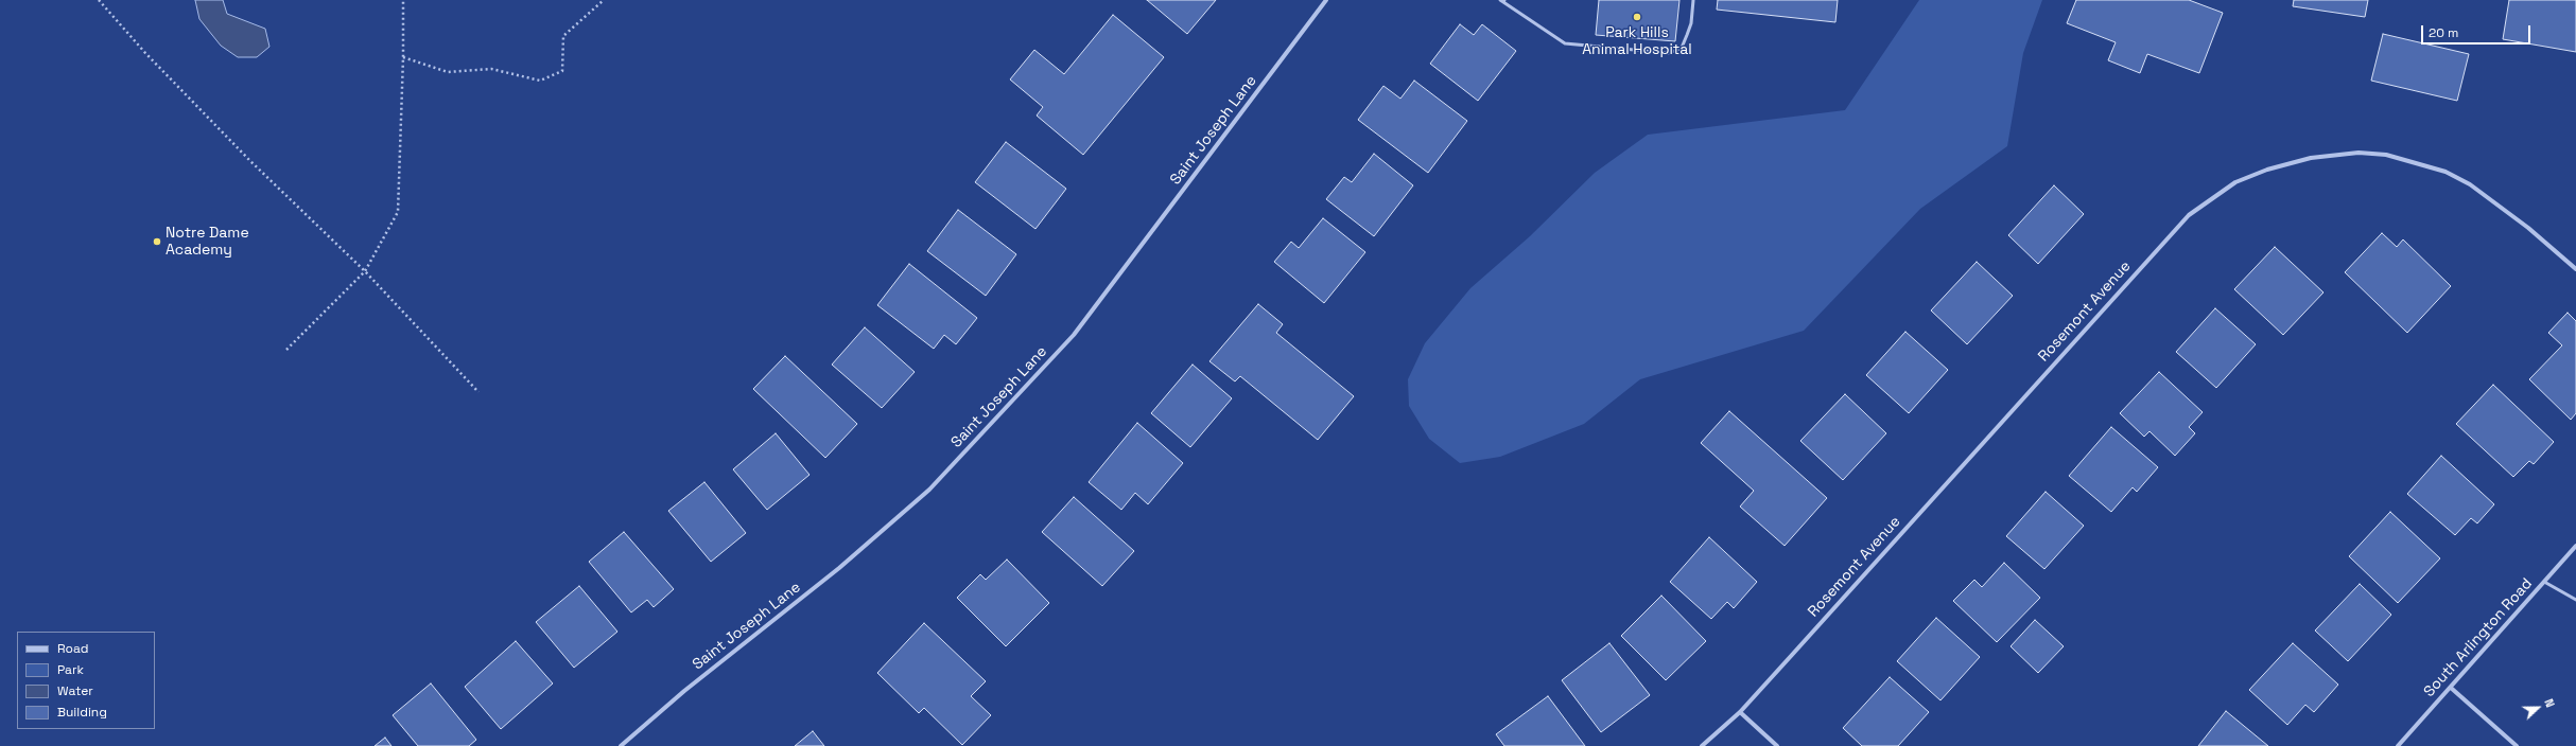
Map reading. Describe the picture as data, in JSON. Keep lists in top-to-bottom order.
{
  "streets": {
    "street": ["Saint Joseph Lane", "Rosemont Avenue", "South Arlington Road"]
  },
  "places": ["Park Hills Animal Hospital", "Notre Dame Academy"],
  "legend": [
    "Road",
    "Park",
    "Water",
    "Building"
  ],
  "scale_bar": "20 m",
  "north": "right"
}
